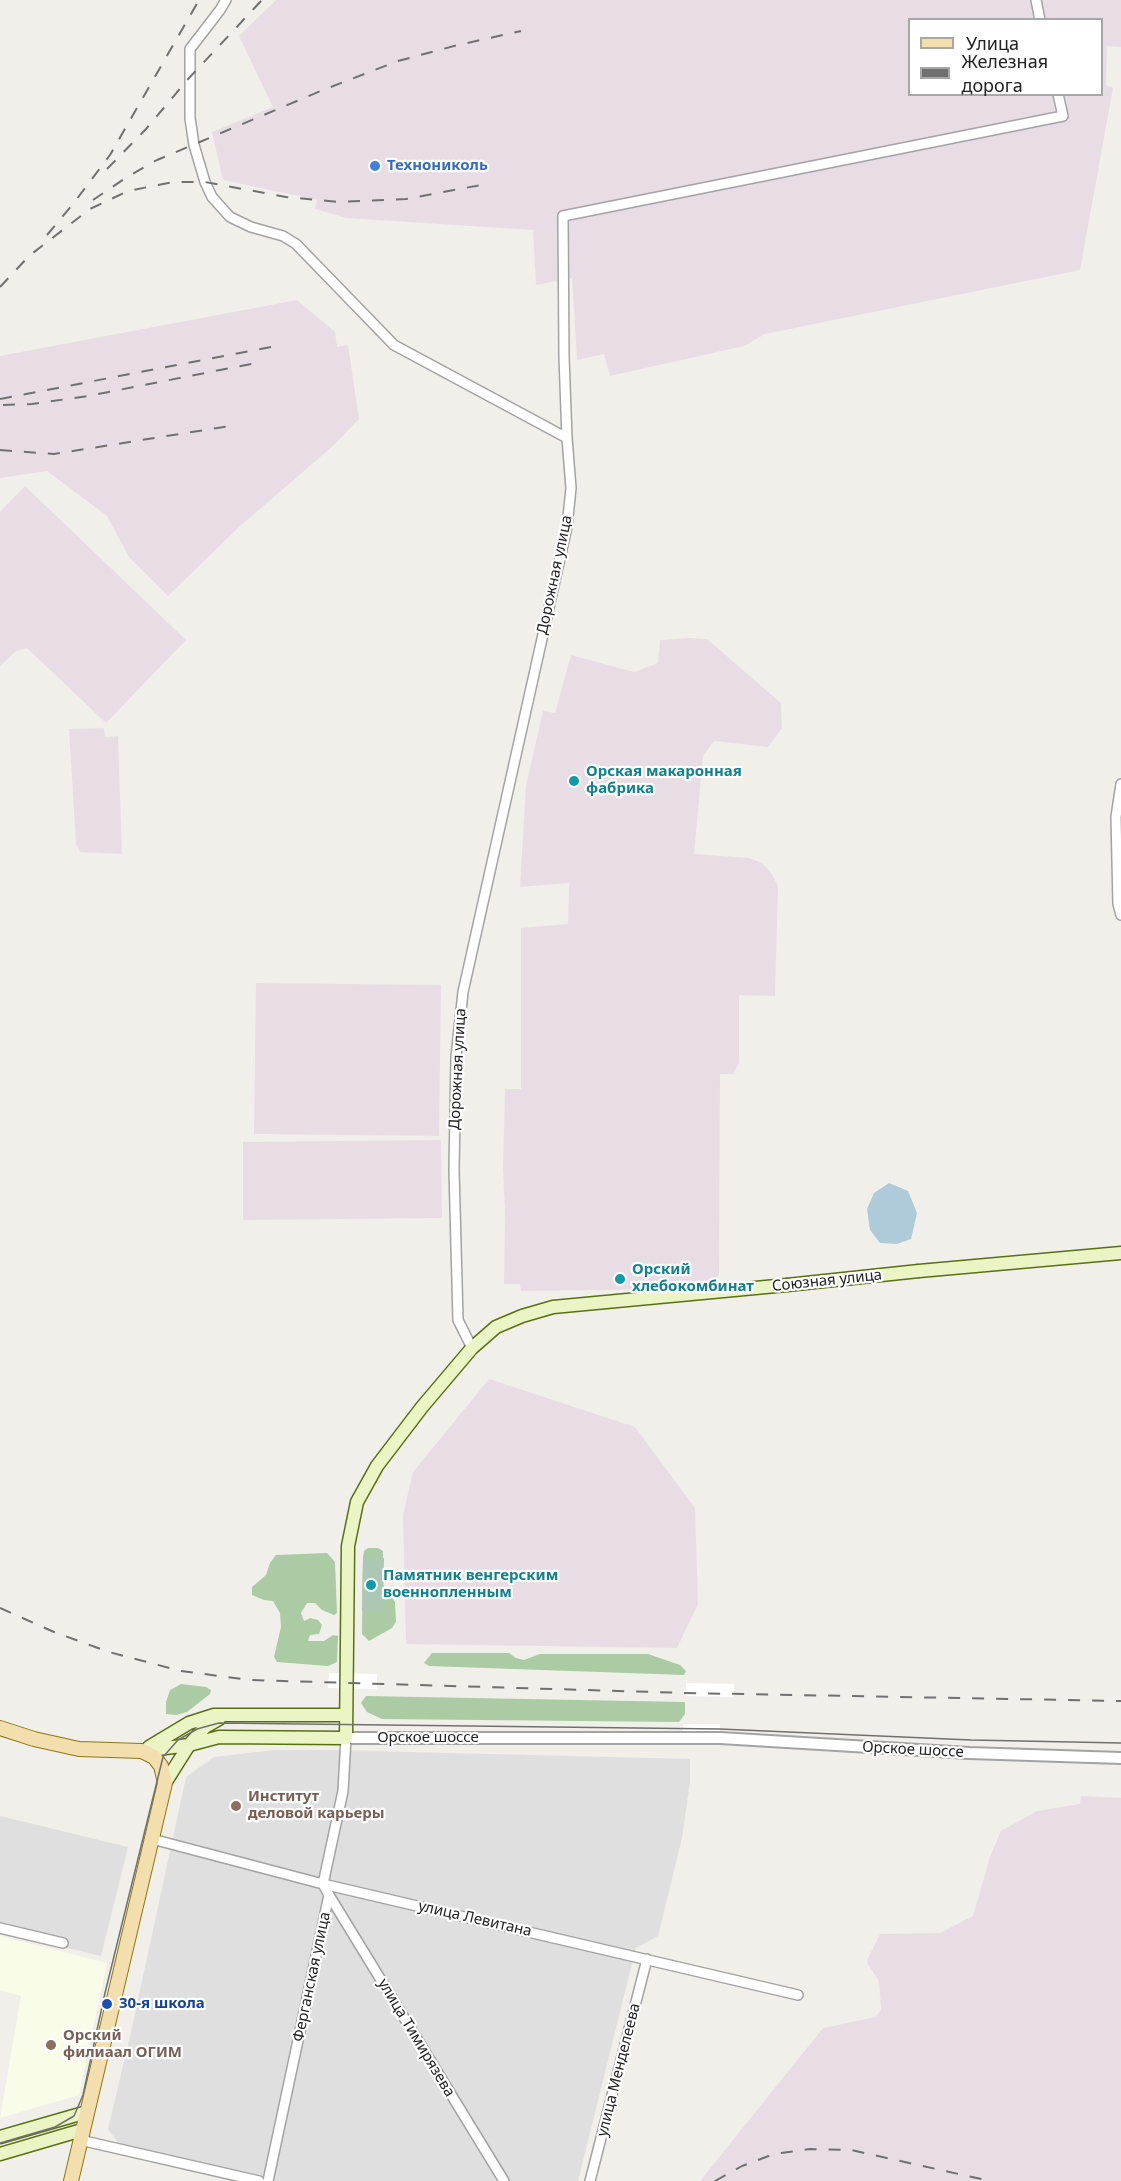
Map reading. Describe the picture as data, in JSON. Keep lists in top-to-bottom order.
{
  "streets": {
    "main road": ["Союзная улица", "Орское шоссе"],
    "street": [
      "Дорожная улица",
      "улица Левитана",
      "Ферганская улица",
      "улица Тимирязева",
      "улица Менделеева"
    ]
  },
  "crossings": [
    ["Дорожная улица", "Союзная улица"],
    ["Союзная улица", "Орское шоссе"],
    ["улица Левитана", "Ферганская улица"],
    ["улица Левитана", "улица Менделеева"],
    ["Ферганская улица", "улица Тимирязева"]
  ],
  "places": [
    "Технониколь",
    "Орская макаронная фабрика",
    "Орский хлебокомбинат",
    "Памятник венгерским военнопленным",
    "Институт деловой карьеры",
    "30-я школа",
    "Орский филиаал ОГИМ"
  ],
  "legend": ["Улица", "Железная дорога"]
}
